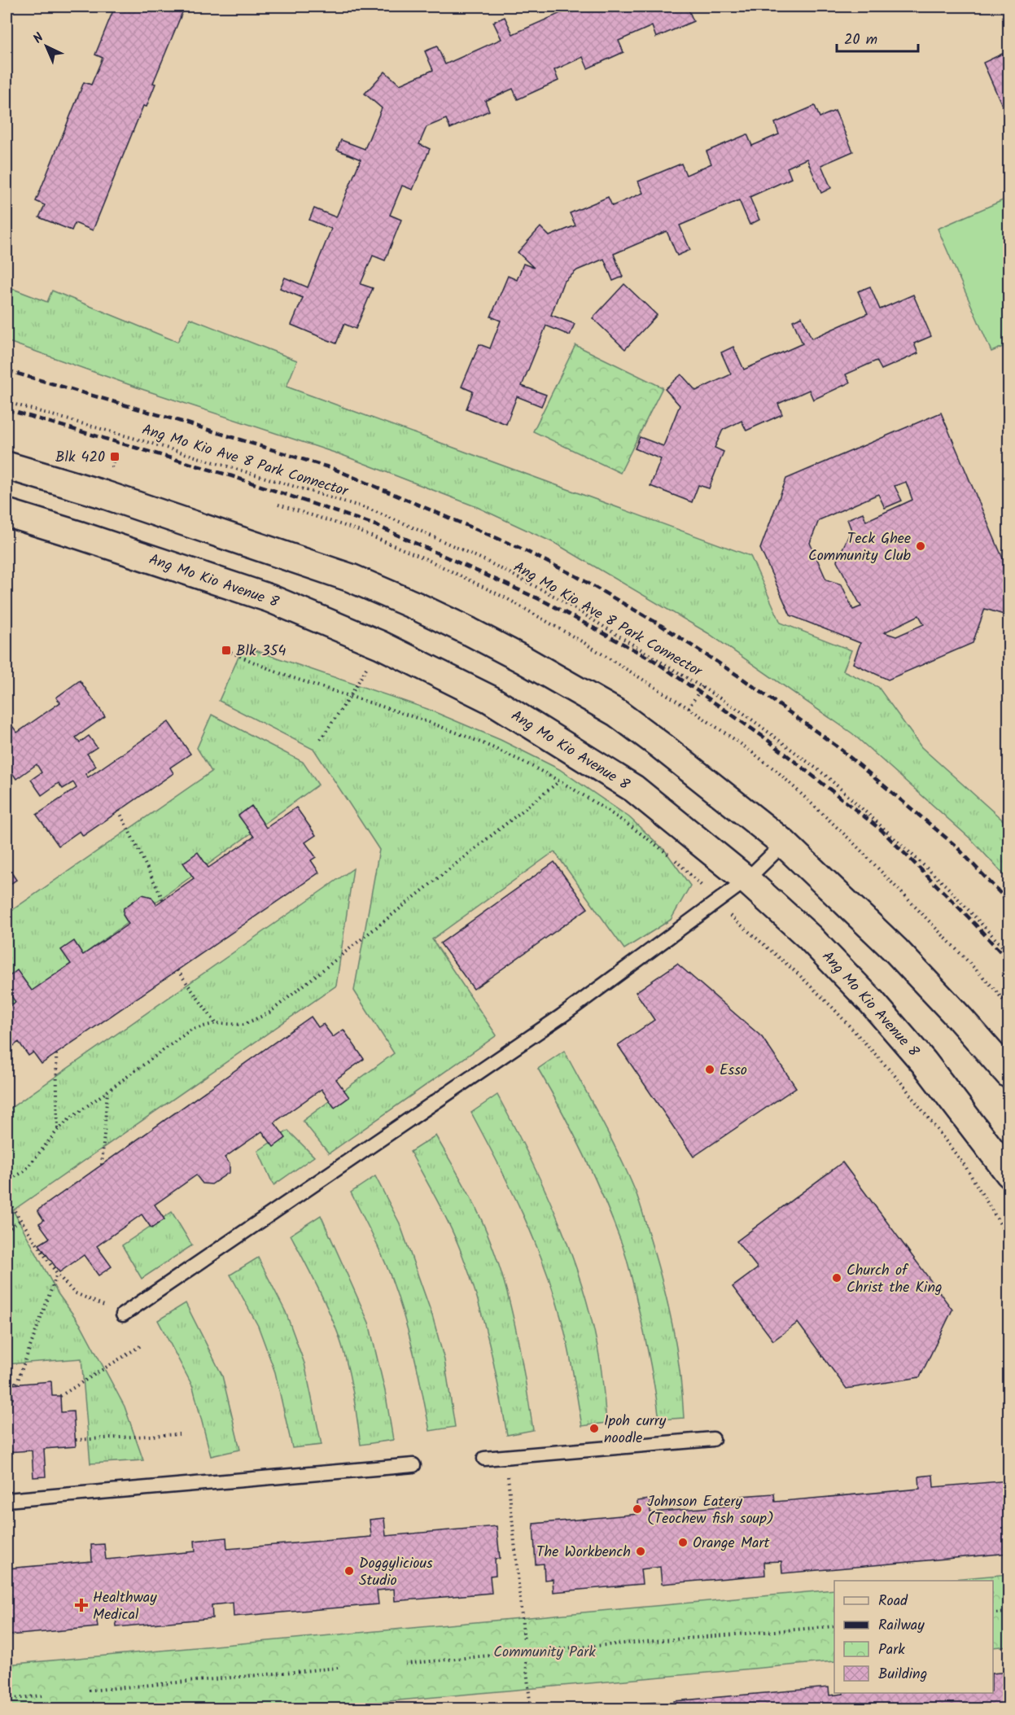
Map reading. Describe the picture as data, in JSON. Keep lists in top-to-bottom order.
{
  "streets": {
    "main road": ["Ang Mo Kio Avenue 8"],
    "path": ["Ang Mo Kio Ave 8 Park Connector"]
  },
  "parks": ["Community Park"],
  "places": {
    "transit": ["Blk 420", "Blk 354"],
    "other": [
      "Teck Ghee Community Club",
      "Esso",
      "Church of Christ the King",
      "Ipoh curry noodle",
      "Johnson Eatery (Teochew fish soup)",
      "Orange Mart",
      "The Workbench",
      "Doggylicious Studio"
    ],
    "health": ["Healthway Medical"]
  },
  "legend": [
    "Road",
    "Railway",
    "Park",
    "Building"
  ],
  "scale_bar": "20 m",
  "north": "top left"
}
